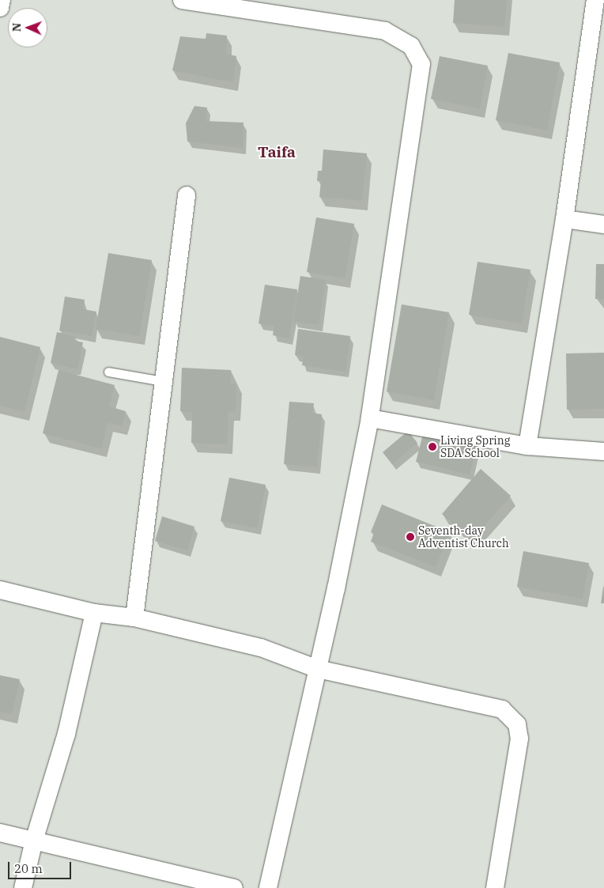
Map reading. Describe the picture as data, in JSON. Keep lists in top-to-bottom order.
{
  "districts": ["Taifa"],
  "places": ["Living Spring SDA School", "Seventh-day Adventist Church"],
  "scale_bar": "20 m",
  "north": "left"
}
